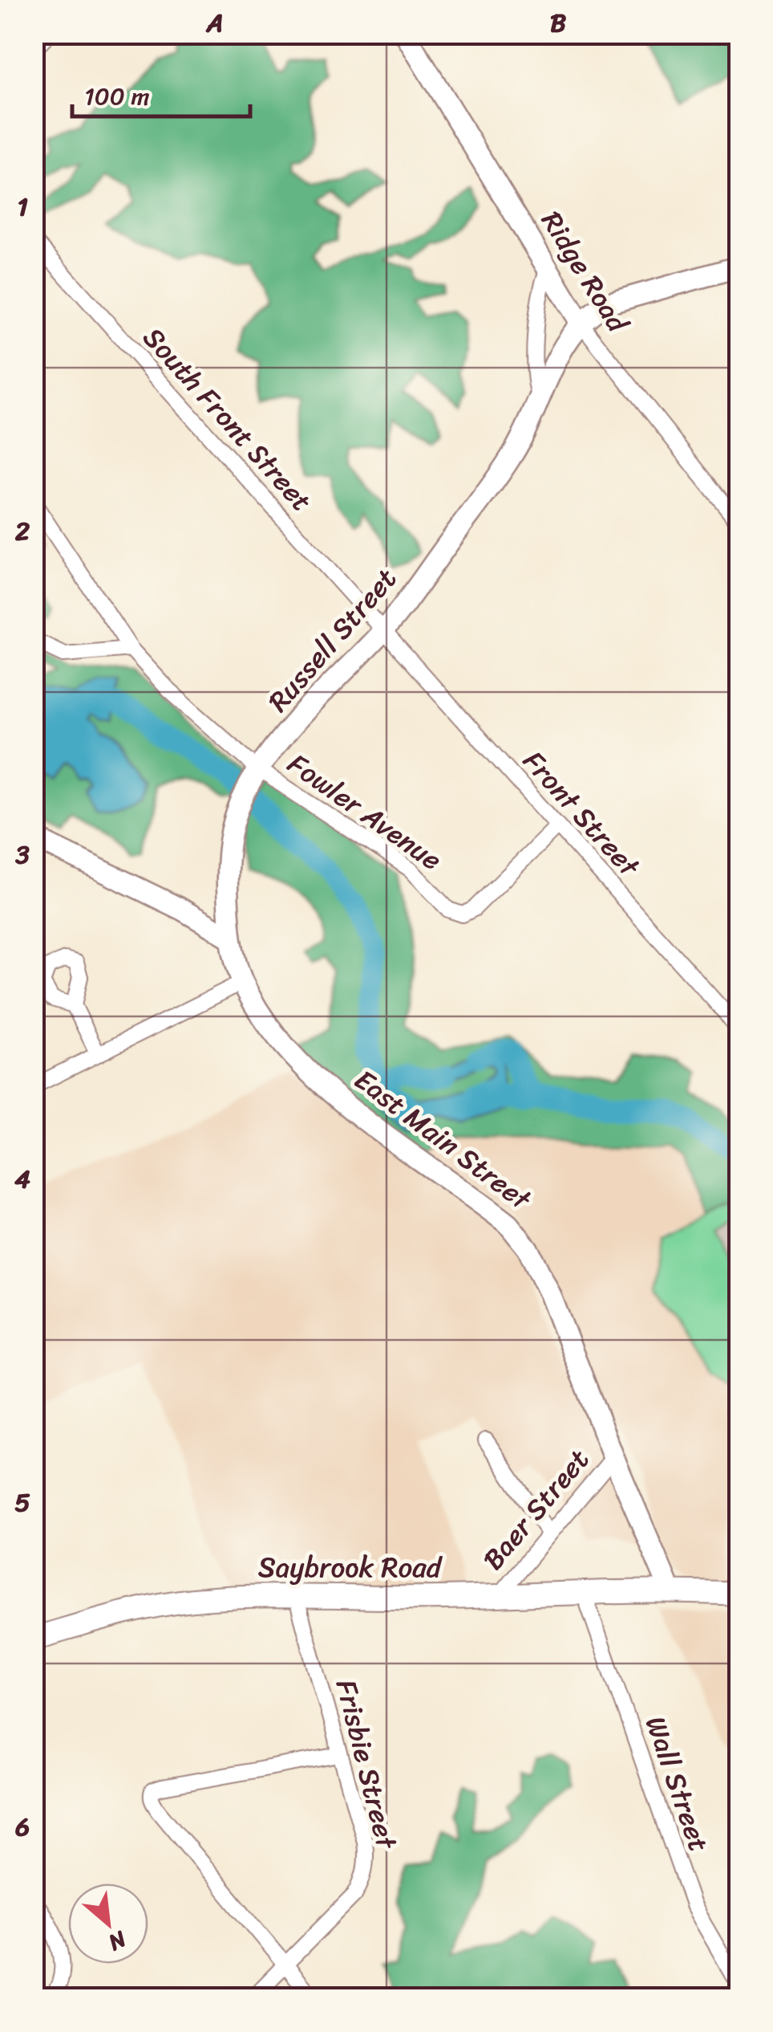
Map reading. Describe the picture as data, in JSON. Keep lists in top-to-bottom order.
{
  "streets": {
    "main road": [
      "Ridge Road",
      "Russell Street",
      "East Main Street",
      "Saybrook Road"
    ],
    "street": [
      "South Front Street",
      "Fowler Avenue",
      "Front Street",
      "Baer Street",
      "Frisbie Street",
      "Wall Street"
    ]
  },
  "crossings": [
    ["Ridge Road", "Russell Street"],
    ["South Front Street", "Russell Street"],
    ["South Front Street", "Front Street"],
    ["Russell Street", "Fowler Avenue"],
    ["Russell Street", "Front Street"],
    ["Russell Street", "East Main Street"],
    ["Fowler Avenue", "Front Street"],
    ["East Main Street", "Baer Street"],
    ["East Main Street", "Saybrook Road"],
    ["Baer Street", "Saybrook Road"],
    ["Saybrook Road", "Frisbie Street"],
    ["Saybrook Road", "Wall Street"]
  ],
  "scale_bar": "100 m",
  "north": "bottom right",
  "grid": {
    "columns": ["A", "B"],
    "rows": [
      "1",
      "2",
      "3",
      "4",
      "5",
      "6"
    ]
  }
}
